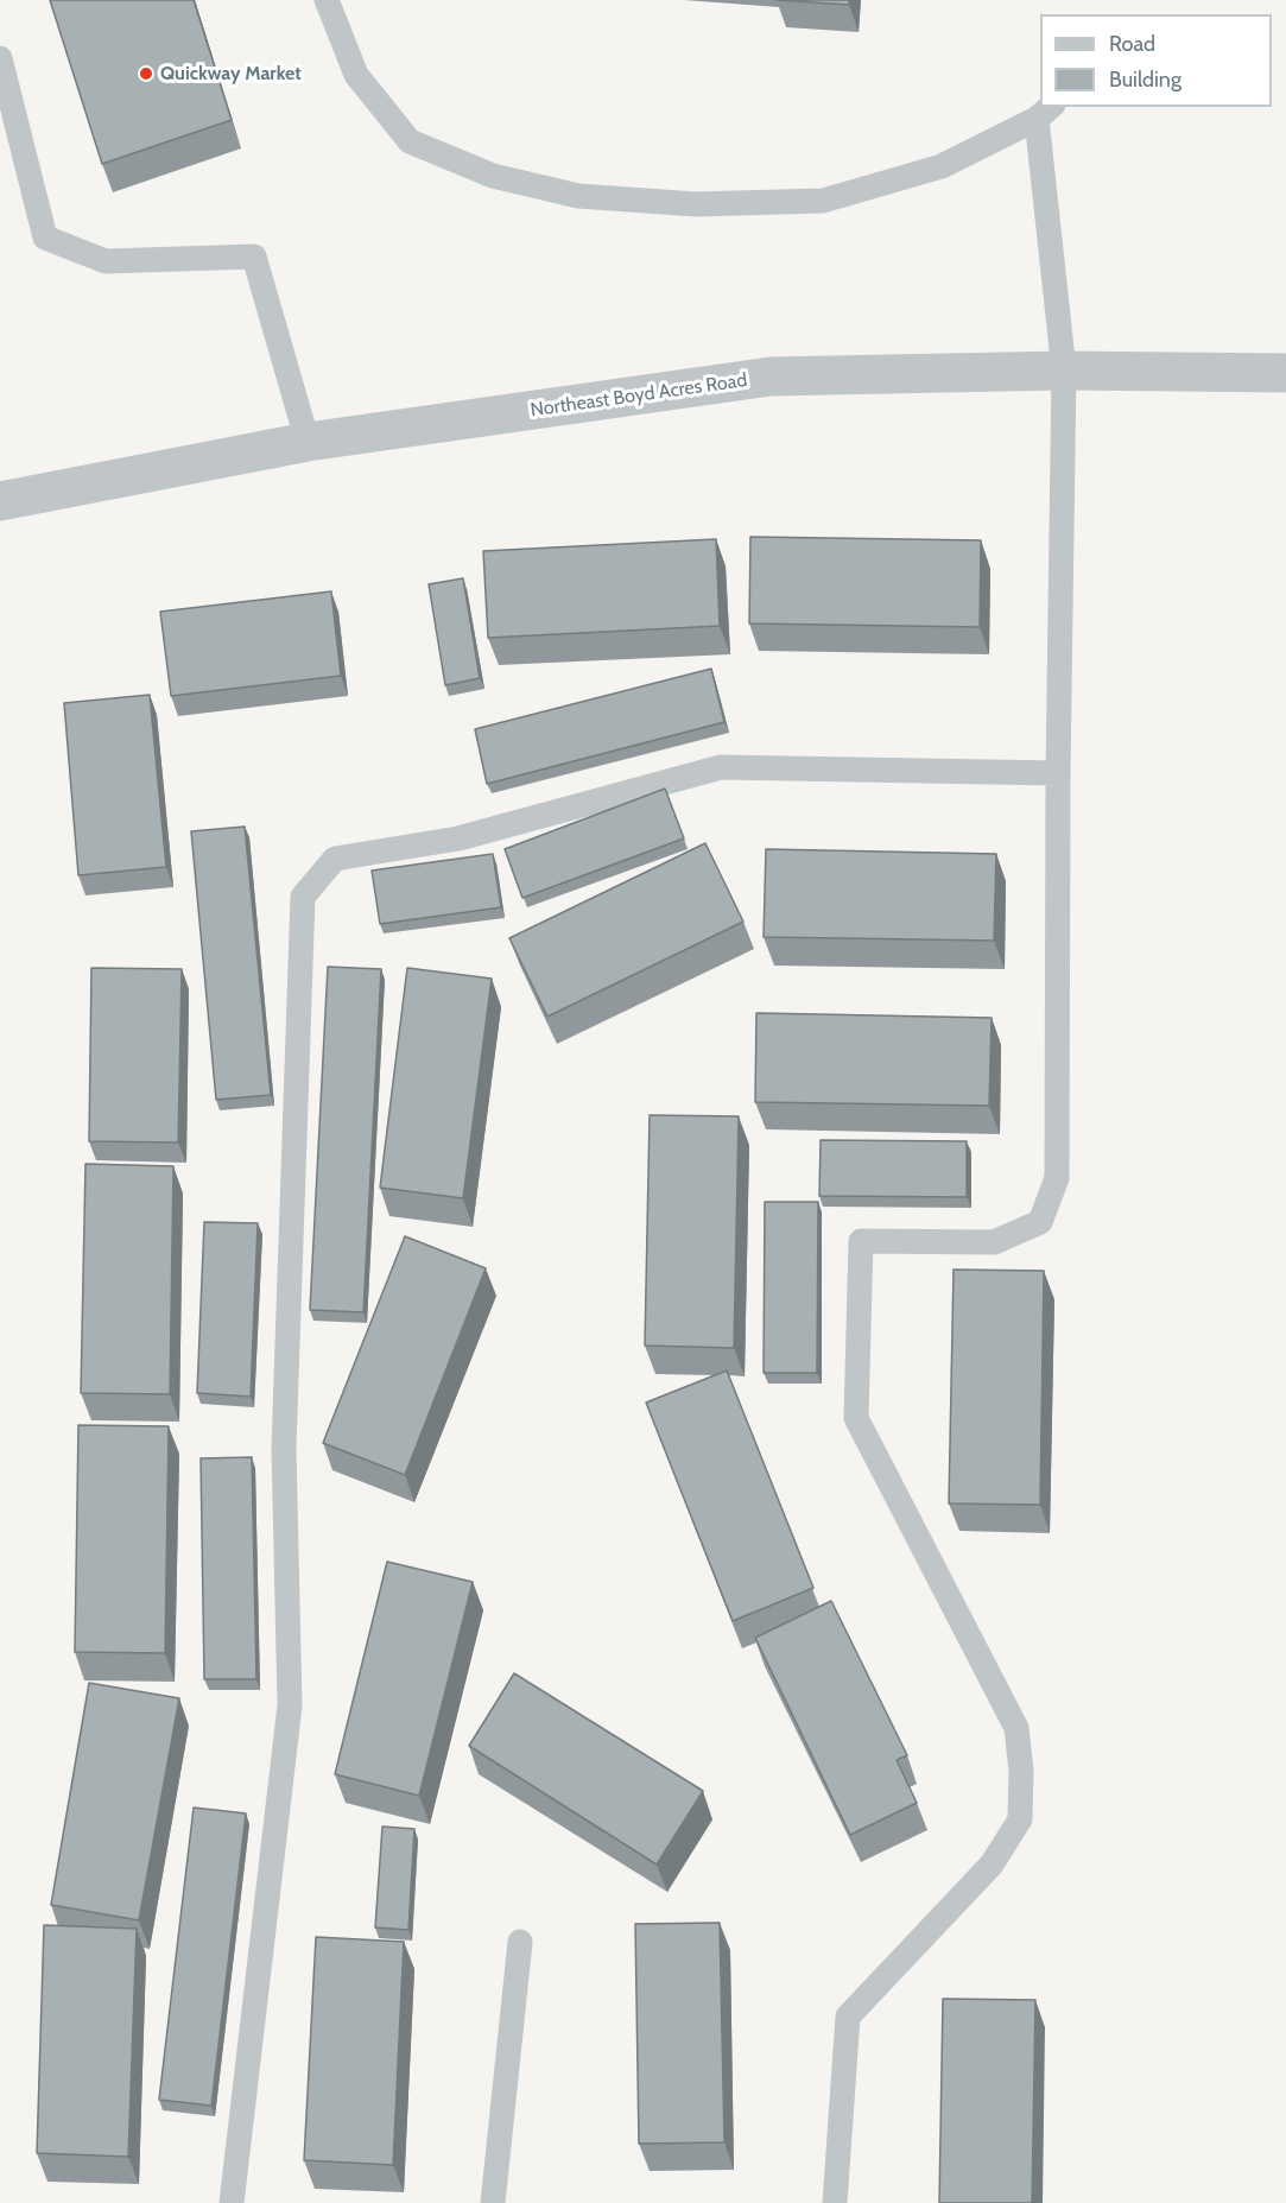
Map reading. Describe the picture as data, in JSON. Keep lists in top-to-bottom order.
{
  "streets": {
    "street": ["Northeast Boyd Acres Road"]
  },
  "places": ["Quickway Market"],
  "legend": ["Road", "Building"]
}
